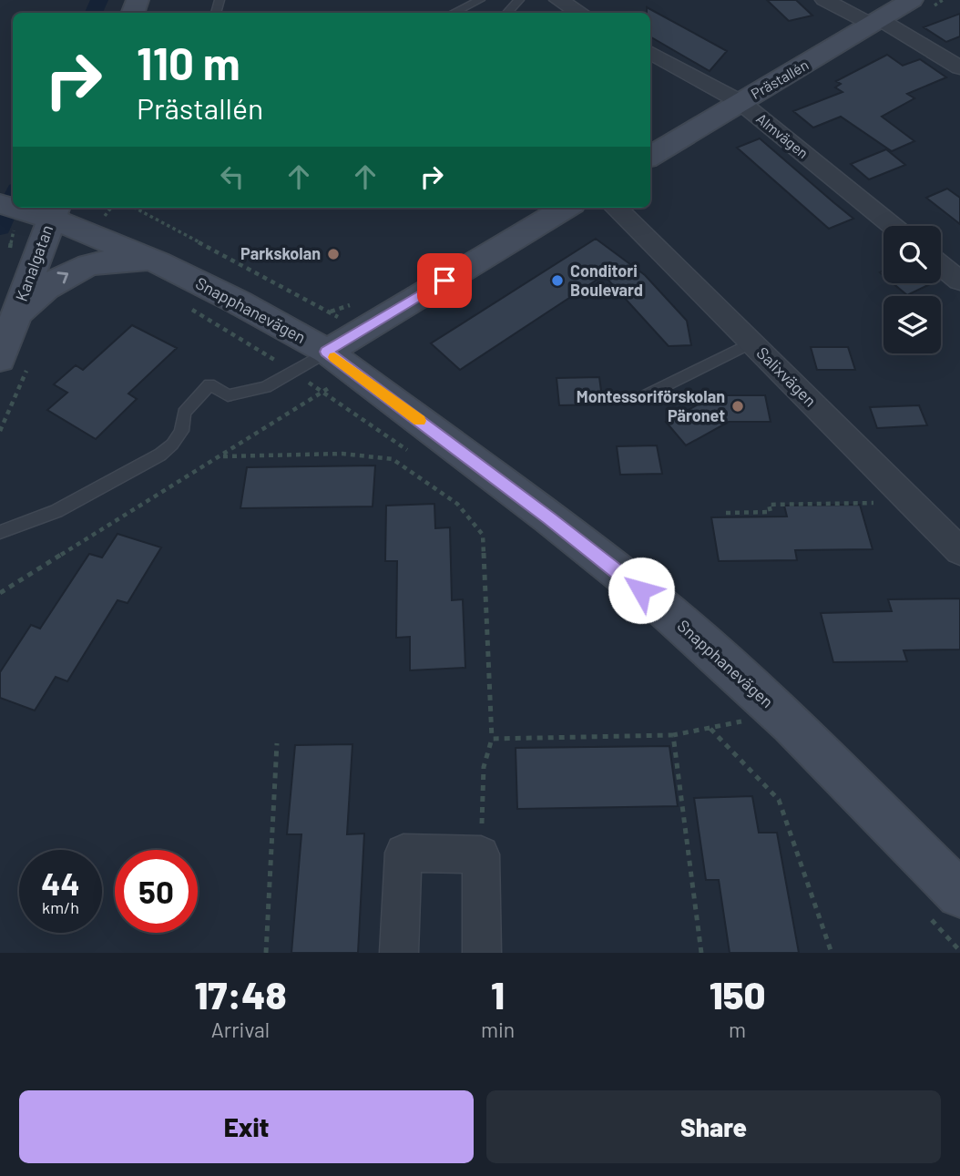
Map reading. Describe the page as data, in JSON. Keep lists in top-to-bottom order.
{
  "streets": {
    "main road": ["Prästallén", "Kanalgatan", "Snapphanevägen"],
    "street": ["Almvägen", "Salixvägen"]
  },
  "crossings": [
    ["Prästallén", "Almvägen"],
    ["Kanalgatan", "Snapphanevägen"]
  ],
  "places": ["Parkskolan", "Conditori Boulevard", "Montessoriförskolan Päronet"],
  "page": {
    "turn": ["110 m", "Prästallén"],
    "speed": "44 km/h",
    "limit": "50",
    "eta": [
      "17:48",
      "Arrival",
      "1",
      "min",
      "150",
      "m"
    ],
    "buttons": ["Exit", "Share"]
  }
}
